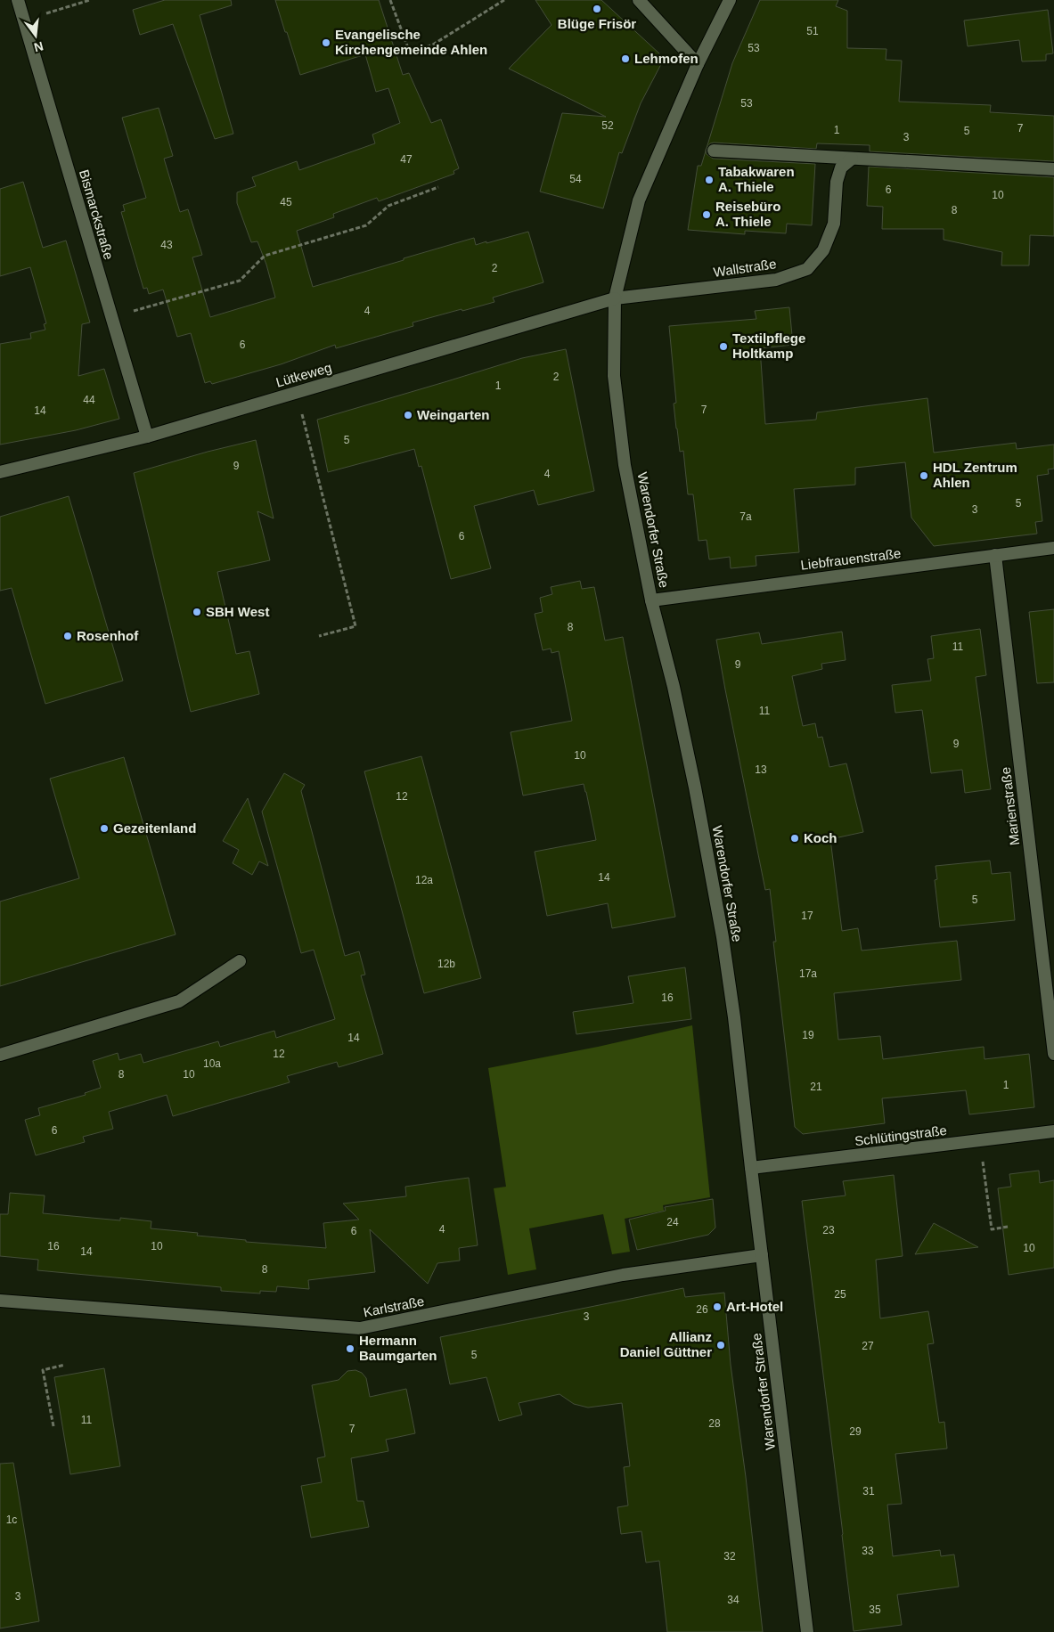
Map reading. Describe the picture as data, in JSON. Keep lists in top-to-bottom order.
{
  "streets": {
    "street": [
      "Bismarckstraße",
      "Wallstraße",
      "Lütkeweg",
      "Warendorfer Straße",
      "Liebfrauenstraße",
      "Marienstraße",
      "Schlütingstraße",
      "Karlstraße"
    ]
  },
  "crossings": [
    ["Bismarckstraße", "Lütkeweg"],
    ["Wallstraße", "Lütkeweg"],
    ["Wallstraße", "Warendorfer Straße"],
    ["Lütkeweg", "Warendorfer Straße"],
    ["Warendorfer Straße", "Liebfrauenstraße"],
    ["Warendorfer Straße", "Schlütingstraße"],
    ["Warendorfer Straße", "Karlstraße"],
    ["Liebfrauenstraße", "Marienstraße"]
  ],
  "places": [
    "Blüge Frisör",
    "Evangelische Kirchengemeinde Ahlen",
    "Lehmofen",
    "Tabakwaren A. Thiele",
    "Reisebüro A. Thiele",
    "Textilpflege Holtkamp",
    "Weingarten",
    "HDL Zentrum Ahlen",
    "SBH West",
    "Rosenhof",
    "Gezeitenland",
    "Koch",
    "Art-Hotel",
    "Allianz Daniel Güttner",
    "Hermann Baumgarten"
  ],
  "house_numbers": [
    "51",
    "53",
    "53",
    "52",
    "7",
    "1",
    "5",
    "3",
    "47",
    "54",
    "6",
    "10",
    "45",
    "8",
    "43",
    "2",
    "4",
    "6",
    "2",
    "1",
    "44",
    "7",
    "14",
    "5",
    "9",
    "4",
    "5",
    "3",
    "7a",
    "6",
    "8",
    "11",
    "9",
    "11",
    "9",
    "10",
    "13",
    "12",
    "14",
    "12a",
    "5",
    "17",
    "12b",
    "17a",
    "16",
    "19",
    "14",
    "12",
    "10a",
    "8",
    "10",
    "1",
    "21",
    "6",
    "24",
    "4",
    "23",
    "6",
    "16",
    "10",
    "10",
    "14",
    "8",
    "25",
    "26",
    "3",
    "27",
    "5",
    "11",
    "28",
    "7",
    "29",
    "31",
    "1c",
    "33",
    "32",
    "3",
    "34",
    "35"
  ],
  "north": "bottom"
}
